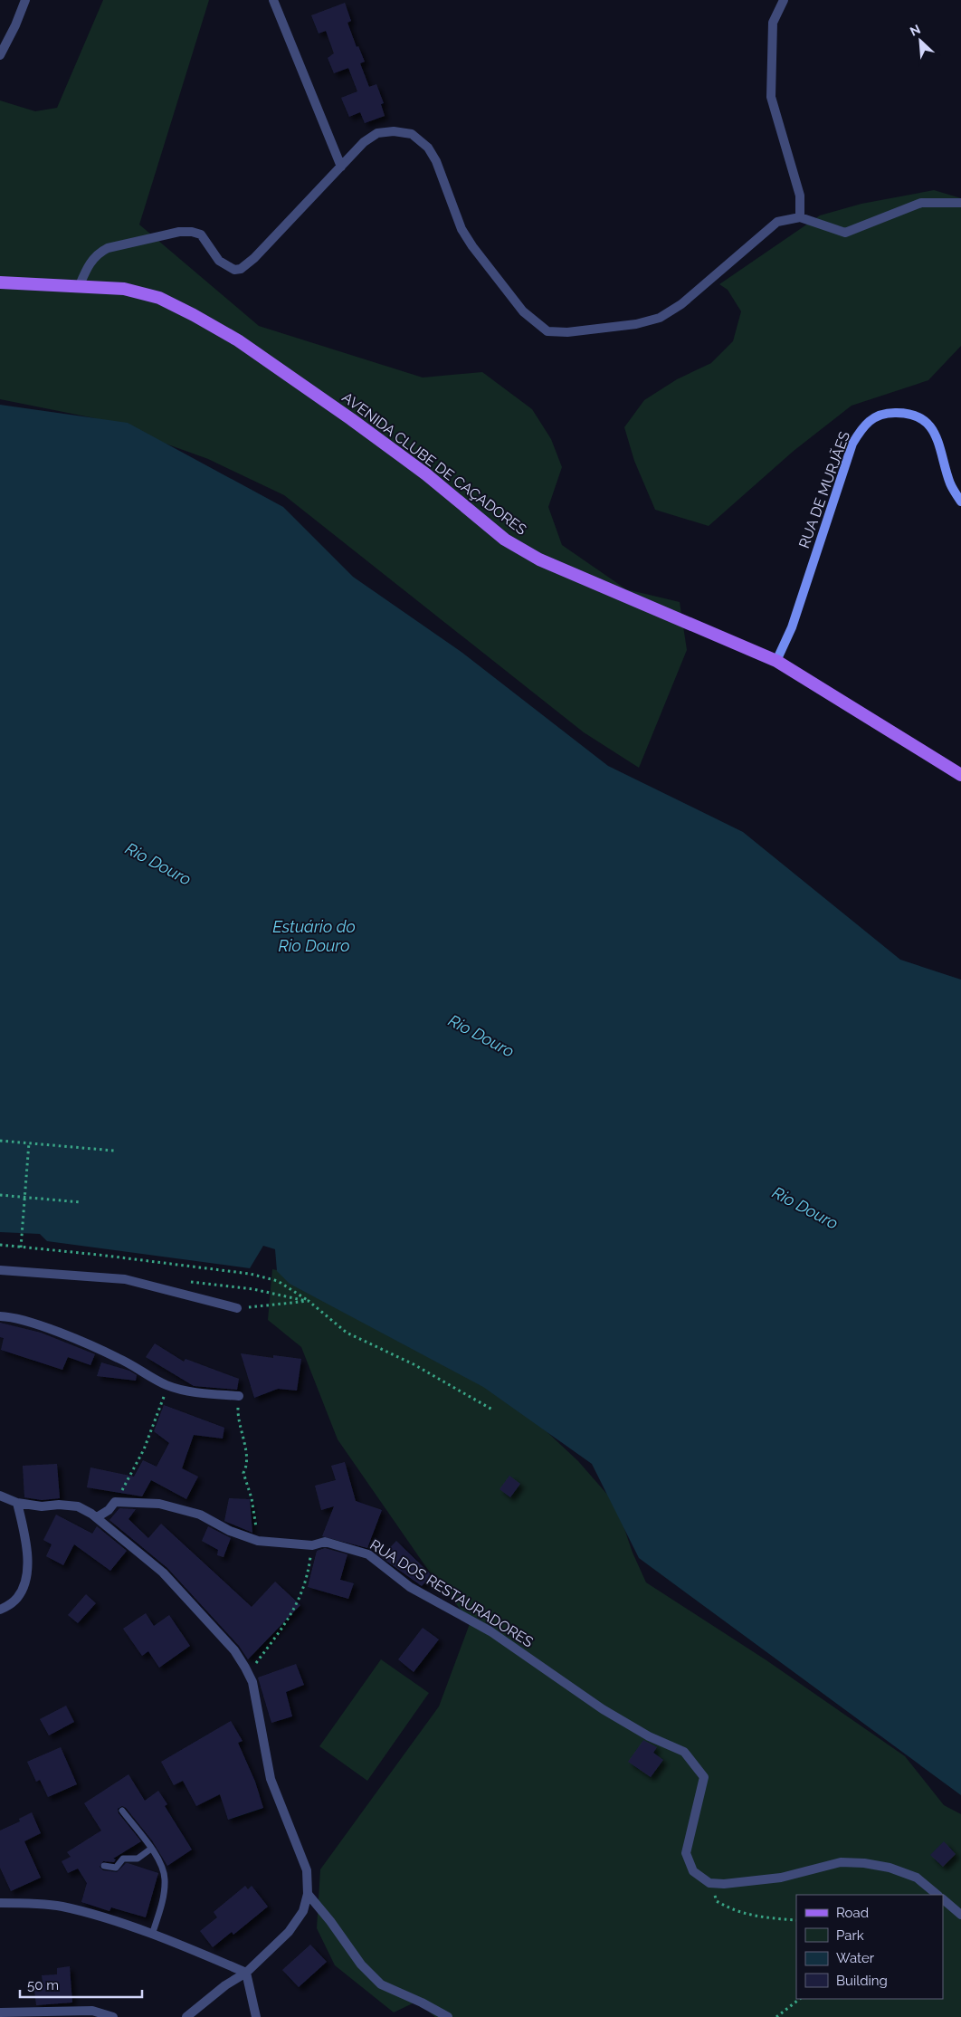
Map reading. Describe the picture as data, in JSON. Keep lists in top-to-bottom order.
{
  "streets": {
    "main road": ["AVENIDA CLUBE DE CAÇADORES", "RUA DE MURJÃES"],
    "street": ["RUA DOS RESTAURADORES"]
  },
  "crossings": [
    ["AVENIDA CLUBE DE CAÇADORES", "RUA DE MURJÃES"]
  ],
  "water": ["Rio Douro", "Estuário do Rio Douro"],
  "legend": [
    "Road",
    "Park",
    "Water",
    "Building"
  ],
  "scale_bar": "50 m",
  "north": "top left"
}
